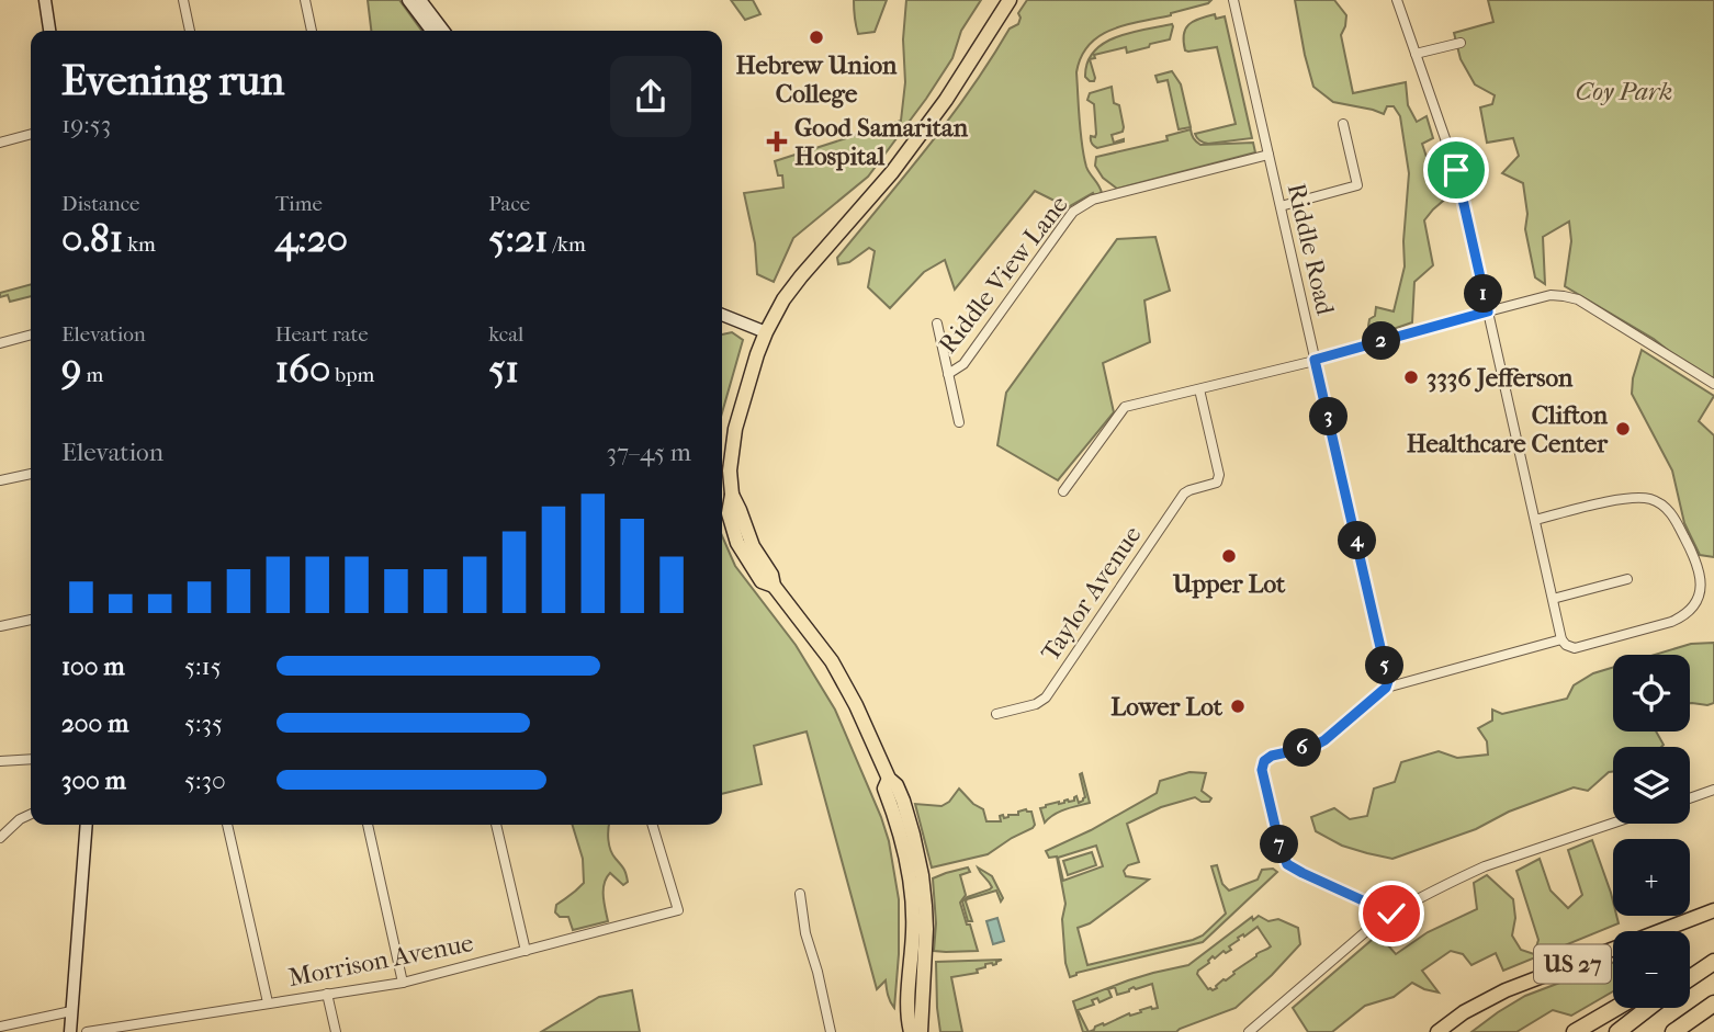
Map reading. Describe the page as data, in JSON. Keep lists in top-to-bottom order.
{
  "streets": {
    "main road": ["US 27"],
    "street": [
      "Riddle Road",
      "Riddle View Lane",
      "Taylor Avenue",
      "Morrison Avenue"
    ]
  },
  "crossings": [
    ["Riddle Road", "Riddle View Lane"]
  ],
  "parks": ["Coy Park"],
  "places": {
    "other": [
      "Hebrew Union College",
      "3336 Jefferson",
      "Clifton Healthcare Center",
      "Upper Lot",
      "Lower Lot"
    ],
    "health": ["Good Samaritan Hospital"]
  },
  "page": {
    "heading": ["Evening run", "19:53"],
    "stats": [
      ["Distance", "0.81 km"],
      ["Time", "4:20"],
      ["Pace", "5:21 /km"],
      ["Elevation", "9 m"],
      ["Heart rate", "160 bpm"],
      ["kcal", "51"]
    ],
    "pins": [
      "1",
      "2",
      "3",
      "4",
      "5",
      "6",
      "7"
    ],
    "chart": ["Elevation", "37–45 m"],
    "list": [
      {
        "name": "100 m",
        "note": "5:15"
      },
      {
        "name": "200 m",
        "note": "5:35"
      },
      {
        "name": "300 m",
        "note": "5:30"
      }
    ],
    "map_buttons": ["+", "−"]
  }
}
